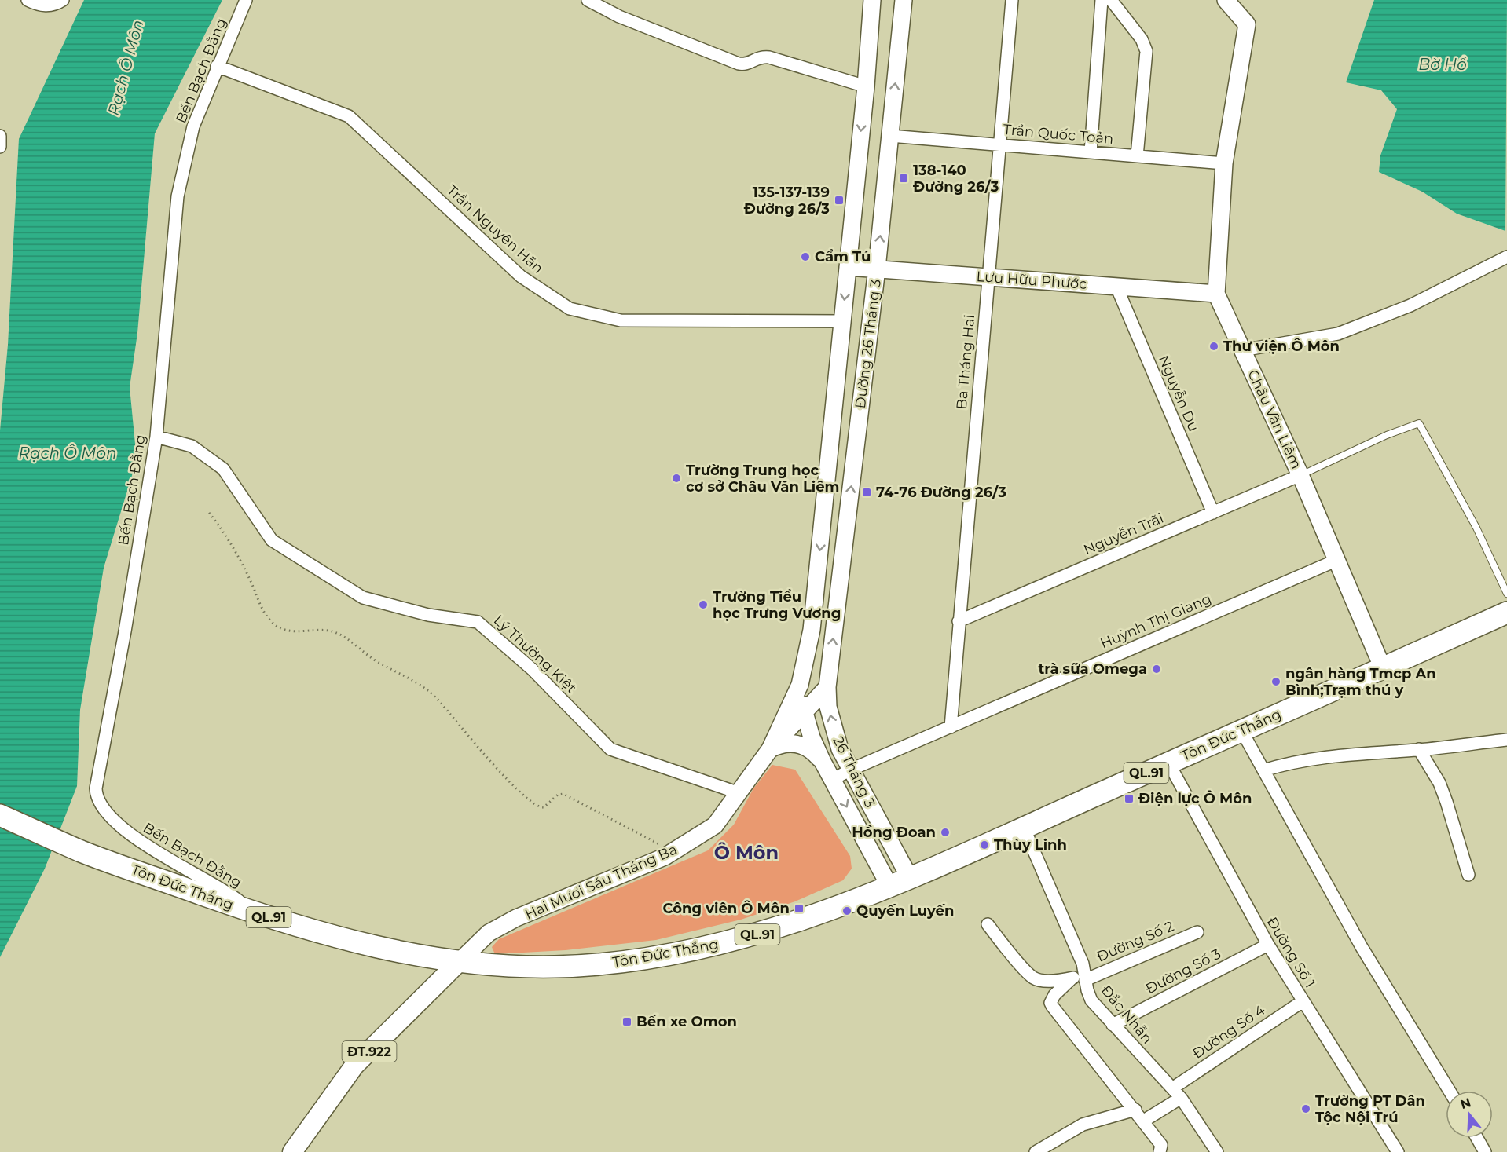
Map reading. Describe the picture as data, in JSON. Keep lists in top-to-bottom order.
{
  "streets": {
    "highway": ["Tôn Đức Thắng", "QL.91"],
    "main road": ["ĐT.922"],
    "street": [
      "Bến Bạch Đằng",
      "Trần Quốc Toản",
      "Trần Nguyên Hãn",
      "Lưu Hữu Phước",
      "Đường 26 Tháng 3",
      "Ba Tháng Hai",
      "Nguyễn Du",
      "Châu Văn Liêm",
      "Nguyễn Trãi",
      "Huỳnh Thị Giang",
      "Lý Thường Kiệt",
      "26 Tháng 3",
      "Hai Mươi Sáu Tháng Ba",
      "Đường Số 2",
      "Đường Số 1",
      "Đường Số 3",
      "Đắc Nhẫn",
      "Đường Số 4"
    ]
  },
  "crossings": [
    ["Bến Bạch Đằng", "Trần Nguyên Hãn"],
    ["Bến Bạch Đằng", "Lý Thường Kiệt"],
    ["Bến Bạch Đằng", "Tôn Đức Thắng"],
    ["Trần Quốc Toản", "Đường 26 Tháng 3"],
    ["Trần Quốc Toản", "Ba Tháng Hai"],
    ["Trần Quốc Toản", "Châu Văn Liêm"],
    ["Trần Nguyên Hãn", "Đường 26 Tháng 3"],
    ["Lưu Hữu Phước", "Đường 26 Tháng 3"],
    ["Lưu Hữu Phước", "Ba Tháng Hai"],
    ["Lưu Hữu Phước", "Nguyễn Du"],
    ["Lưu Hữu Phước", "Châu Văn Liêm"],
    ["Đường 26 Tháng 3", "26 Tháng 3"],
    ["Đường 26 Tháng 3", "Hai Mươi Sáu Tháng Ba"],
    ["Ba Tháng Hai", "Nguyễn Trãi"],
    ["Ba Tháng Hai", "Huỳnh Thị Giang"],
    ["Nguyễn Du", "Nguyễn Trãi"],
    ["Châu Văn Liêm", "Nguyễn Trãi"],
    ["Châu Văn Liêm", "Huỳnh Thị Giang"],
    ["Châu Văn Liêm", "Tôn Đức Thắng"],
    ["Huỳnh Thị Giang", "26 Tháng 3"],
    ["Lý Thường Kiệt", "Hai Mươi Sáu Tháng Ba"],
    ["Tôn Đức Thắng", "26 Tháng 3"],
    ["Tôn Đức Thắng", "Hai Mươi Sáu Tháng Ba"],
    ["Tôn Đức Thắng", "Đường Số 1"],
    ["Tôn Đức Thắng", "Đắc Nhẫn"],
    ["Tôn Đức Thắng", "ĐT.922"],
    ["26 Tháng 3", "Hai Mươi Sáu Tháng Ba"],
    ["Hai Mươi Sáu Tháng Ba", "ĐT.922"],
    ["Đường Số 2", "Đắc Nhẫn"],
    ["Đường Số 1", "Đường Số 3"],
    ["Đường Số 1", "Đường Số 4"],
    ["Đường Số 3", "Đắc Nhẫn"],
    ["Đắc Nhẫn", "Đường Số 4"]
  ],
  "districts": ["Ô Môn"],
  "water": ["Bờ Hồ", "Rạch Ô Môn"],
  "places": {
    "transit": [
      "138-140 Đường 26/3",
      "135-137-139 Đường 26/3",
      "74-76 Đường 26/3",
      "Điện lực Ô Môn",
      "Công viên Ô Môn",
      "Bến xe Omon"
    ],
    "other": [
      "Cẩm Tú",
      "Thư viện Ô Môn",
      "Trường Trung học cơ sở Châu Văn Liêm",
      "Trường Tiểu học Trưng Vương",
      "trà sữa Omega",
      "ngân hàng Tmcp An Bình;Trạm thú y",
      "Hồng Đoan",
      "Thùy Linh",
      "Quyến Luyến",
      "Trường PT Dân Tộc Nội Trú"
    ]
  },
  "north": "top"
}
